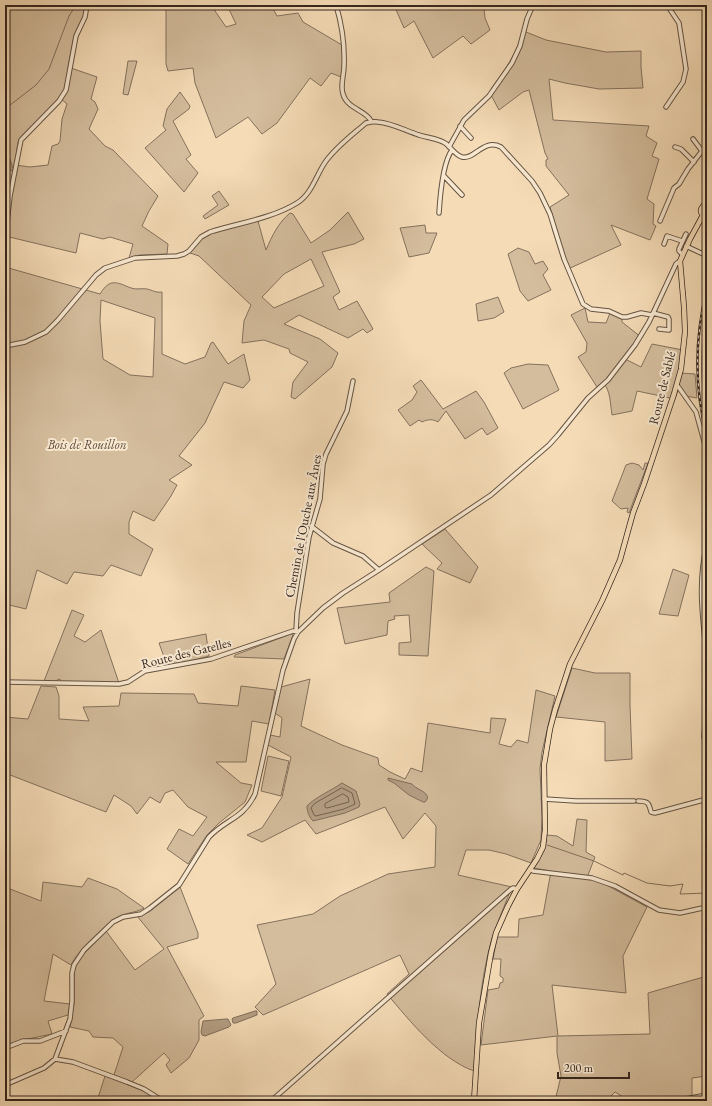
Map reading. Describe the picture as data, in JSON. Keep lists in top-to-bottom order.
{
  "streets": {
    "main road": ["Route de Sablé"],
    "street": ["Chemin de l'Ouche aux Ânes", "Route des Gatelles"]
  },
  "crossings": [
    ["Chemin de l'Ouche aux Ânes", "Route des Gatelles"]
  ],
  "parks": ["Bois de Rouillon"],
  "scale_bar": "200 m"
}
